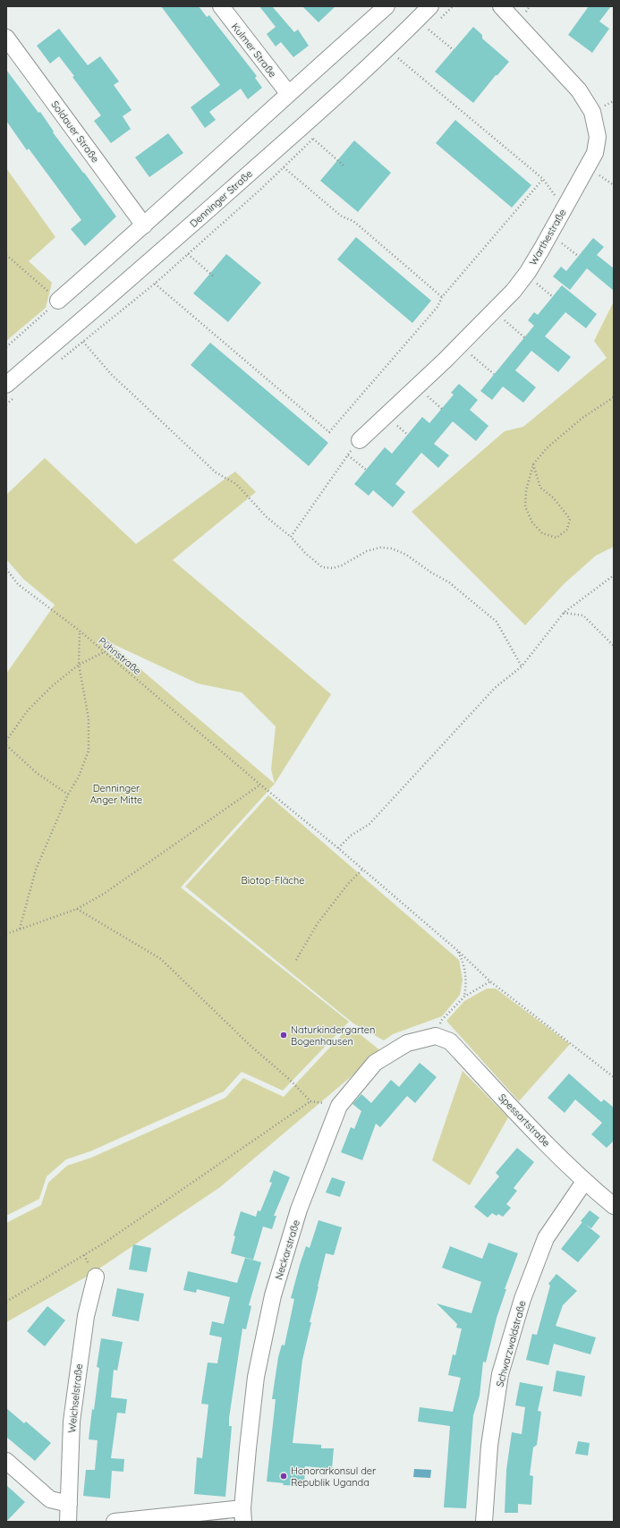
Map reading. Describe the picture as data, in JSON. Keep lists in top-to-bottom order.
{
  "streets": {
    "street": [
      "Kulmer Straße",
      "Soldauer Straße",
      "Denninger Straße",
      "Warthestraße",
      "Spessartstraße",
      "Neckarstraße",
      "Schwarzwaldstraße",
      "Weichselstraße"
    ],
    "path": ["Pühnstraße"]
  },
  "crossings": [
    ["Spessartstraße", "Neckarstraße"],
    ["Spessartstraße", "Schwarzwaldstraße"]
  ],
  "parks": ["Denninger Anger Mitte", "Biotop-Fläche"],
  "places": ["Naturkindergarten Bogenhausen", "Honorarkonsul der Republik Uganda"]
}
